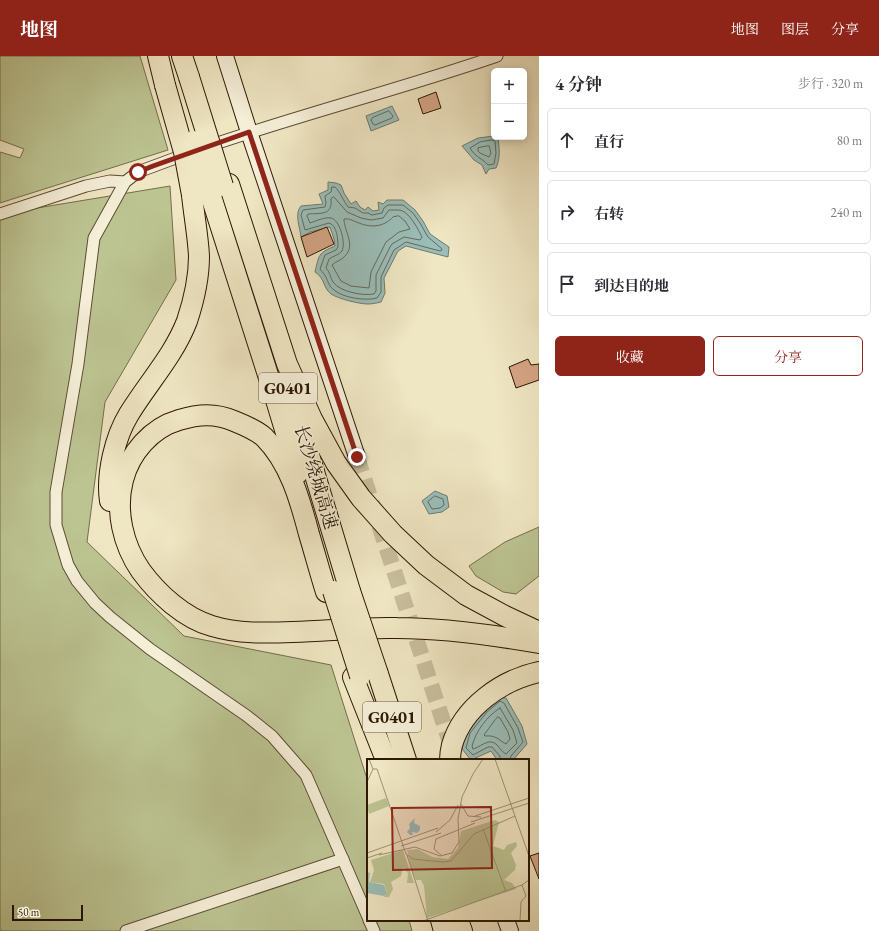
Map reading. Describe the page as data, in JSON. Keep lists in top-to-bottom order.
{
  "streets": {
    "highway": ["G0401", "长沙绕城高速"]
  },
  "scale_bar": "50 m",
  "page": {
    "header": "地图",
    "nav": ["地图", "图层", "分享"],
    "heading": ["4 分钟", "步行 · 320 m"],
    "map_buttons": ["+", "−"],
    "list": [
      ["直行", "80 m"],
      ["右转", "240 m"],
      "到达目的地"
    ],
    "buttons": ["收藏", "分享"],
    "scale": "50 m"
  }
}
